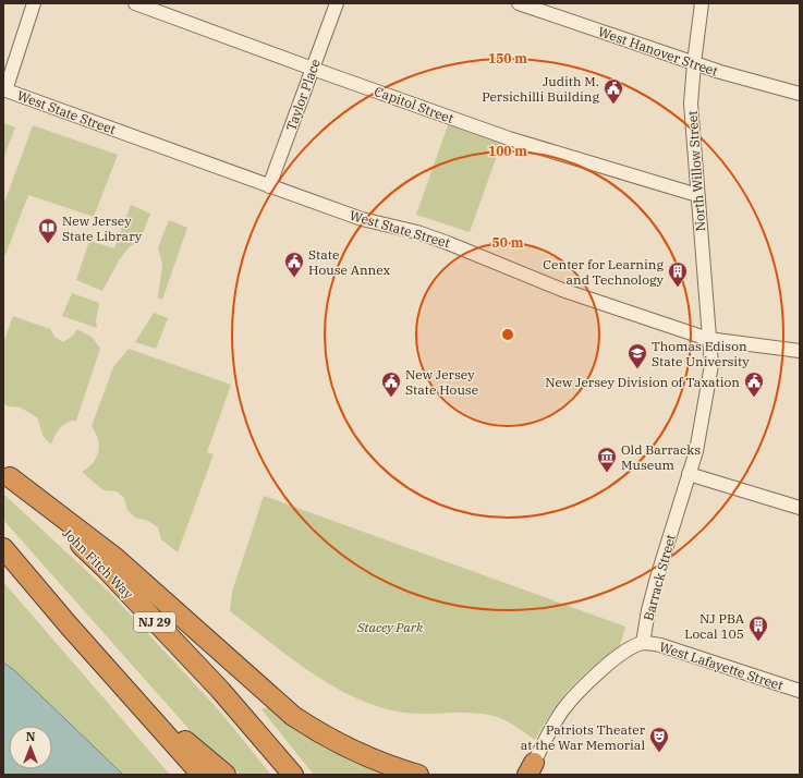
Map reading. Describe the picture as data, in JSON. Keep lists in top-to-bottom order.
{
  "streets": {
    "highway": ["John Fitch Way", "NJ 29"],
    "street": [
      "West Hanover Street",
      "Taylor Place",
      "Capitol Street",
      "West State Street",
      "North Willow Street",
      "Barrack Street",
      "West Lafayette Street"
    ]
  },
  "crossings": [
    ["West Hanover Street", "North Willow Street"],
    ["Taylor Place", "Capitol Street"],
    ["Taylor Place", "West State Street"],
    ["Capitol Street", "North Willow Street"],
    ["West State Street", "North Willow Street"],
    ["West State Street", "Barrack Street"],
    ["North Willow Street", "Barrack Street"],
    ["Barrack Street", "West Lafayette Street"]
  ],
  "parks": ["Stacey Park"],
  "places": {
    "public building": [
      "Judith M. Persichilli Building",
      "State House Annex",
      "New Jersey State House",
      "New Jersey Division of Taxation"
    ],
    "library": ["New Jersey State Library"],
    "building": ["Center for Learning and Technology", "NJ PBA Local 105"],
    "school or university": ["Thomas Edison State University"],
    "museum": ["Old Barracks Museum"],
    "theatre": ["Patriots Theater at the War Memorial"]
  },
  "north": "top",
  "rings": ["150 m", "100 m", "50 m"]
}
